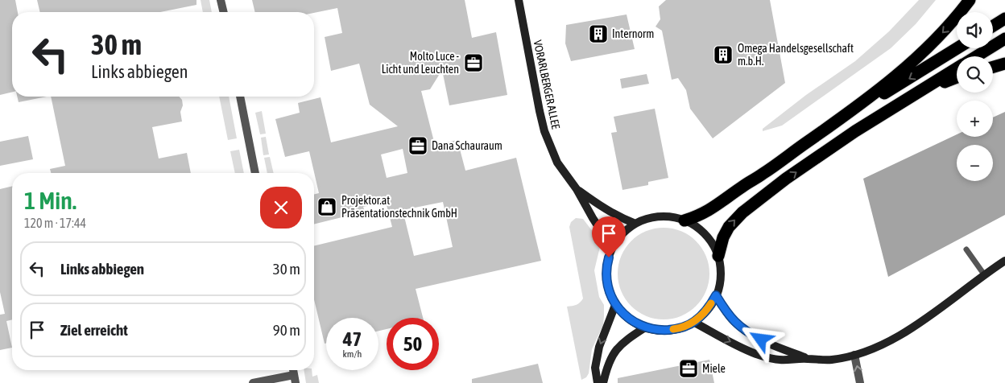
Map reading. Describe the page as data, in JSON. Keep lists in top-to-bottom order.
{
  "streets": {
    "main road": ["VORARLBERGER ALLEE"]
  },
  "places": {
    "building": ["Internorm", "Omega Handelsgesellschaft m.b.H."],
    "office": ["Molto Luce - Licht und Leuchten", "Dana Schauraum", "Miele"],
    "shop": ["Projektor.at Präsentationstechnik GmbH"]
  },
  "page": {
    "map_buttons": ["+", "−"],
    "turn": ["30 m", "Links abbiegen"],
    "heading": ["1 Min.", "120 m · 17:44"],
    "list": [
      {
        "name": "Links abbiegen",
        "value": "30 m"
      },
      {
        "name": "Ziel erreicht",
        "value": "90 m"
      }
    ],
    "speed": "47 km/h",
    "limit": "50"
  }
}
